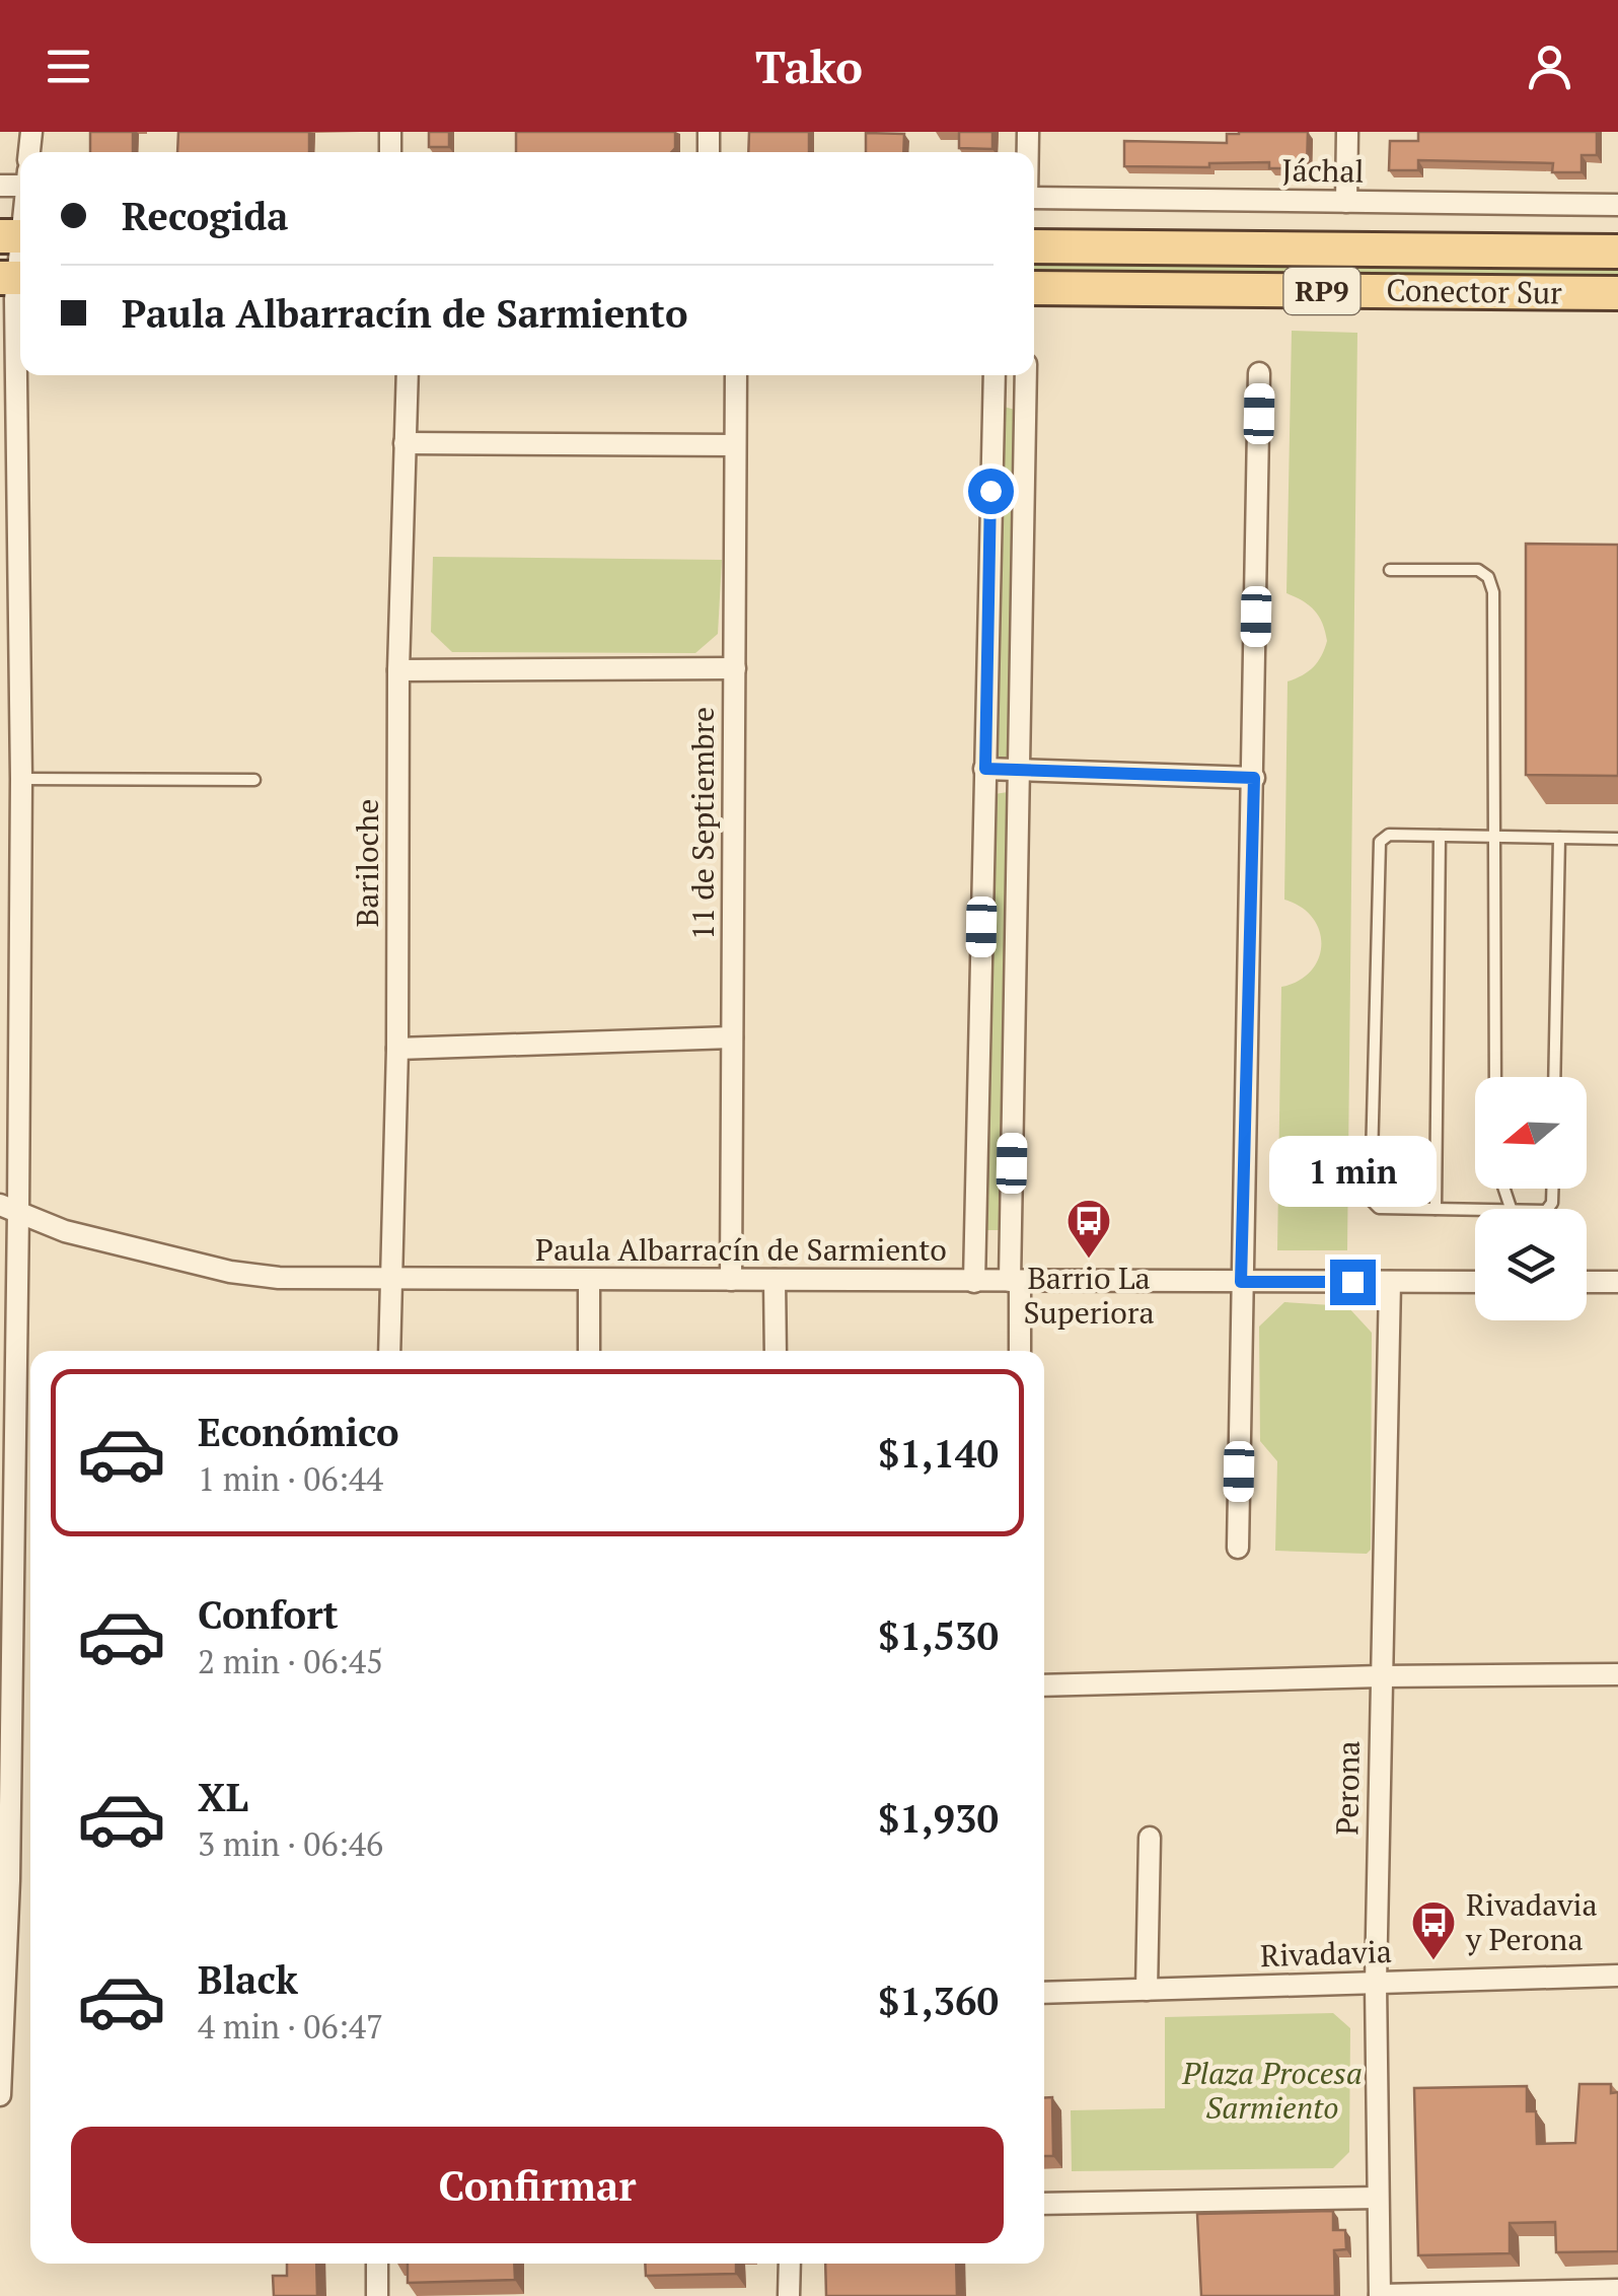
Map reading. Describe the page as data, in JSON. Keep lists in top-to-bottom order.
{
  "streets": {
    "main road": ["RP9", "Conector Sur"],
    "street": [
      "Jáchal",
      "11 de Septiembre",
      "Bariloche",
      "Paula Albarracín de Sarmiento",
      "Perona",
      "Rivadavia"
    ]
  },
  "crossings": [
    ["11 de Septiembre", "Paula Albarracín de Sarmiento"],
    ["Bariloche", "Paula Albarracín de Sarmiento"],
    ["Paula Albarracín de Sarmiento", "Perona"],
    ["Perona", "Rivadavia"]
  ],
  "parks": ["Plaza Procesa Sarmiento"],
  "places": {
    "bus stop": ["Barrio La Superiora", "Rivadavia y Perona"]
  },
  "north": "left",
  "page": {
    "header": "Tako",
    "banner": ["Recogida", "Paula Albarracín de Sarmiento"],
    "bubble": "1 min",
    "list": [
      {
        "name": "Económico",
        "note": "1 min · 06:44",
        "value": "$1,140"
      },
      {
        "name": "Confort",
        "note": "2 min · 06:45",
        "value": "$1,530"
      },
      {
        "name": "XL",
        "note": "3 min · 06:46",
        "value": "$1,930"
      },
      {
        "name": "Black",
        "note": "4 min · 06:47",
        "value": "$1,360"
      }
    ],
    "buttons": "Confirmar"
  }
}
